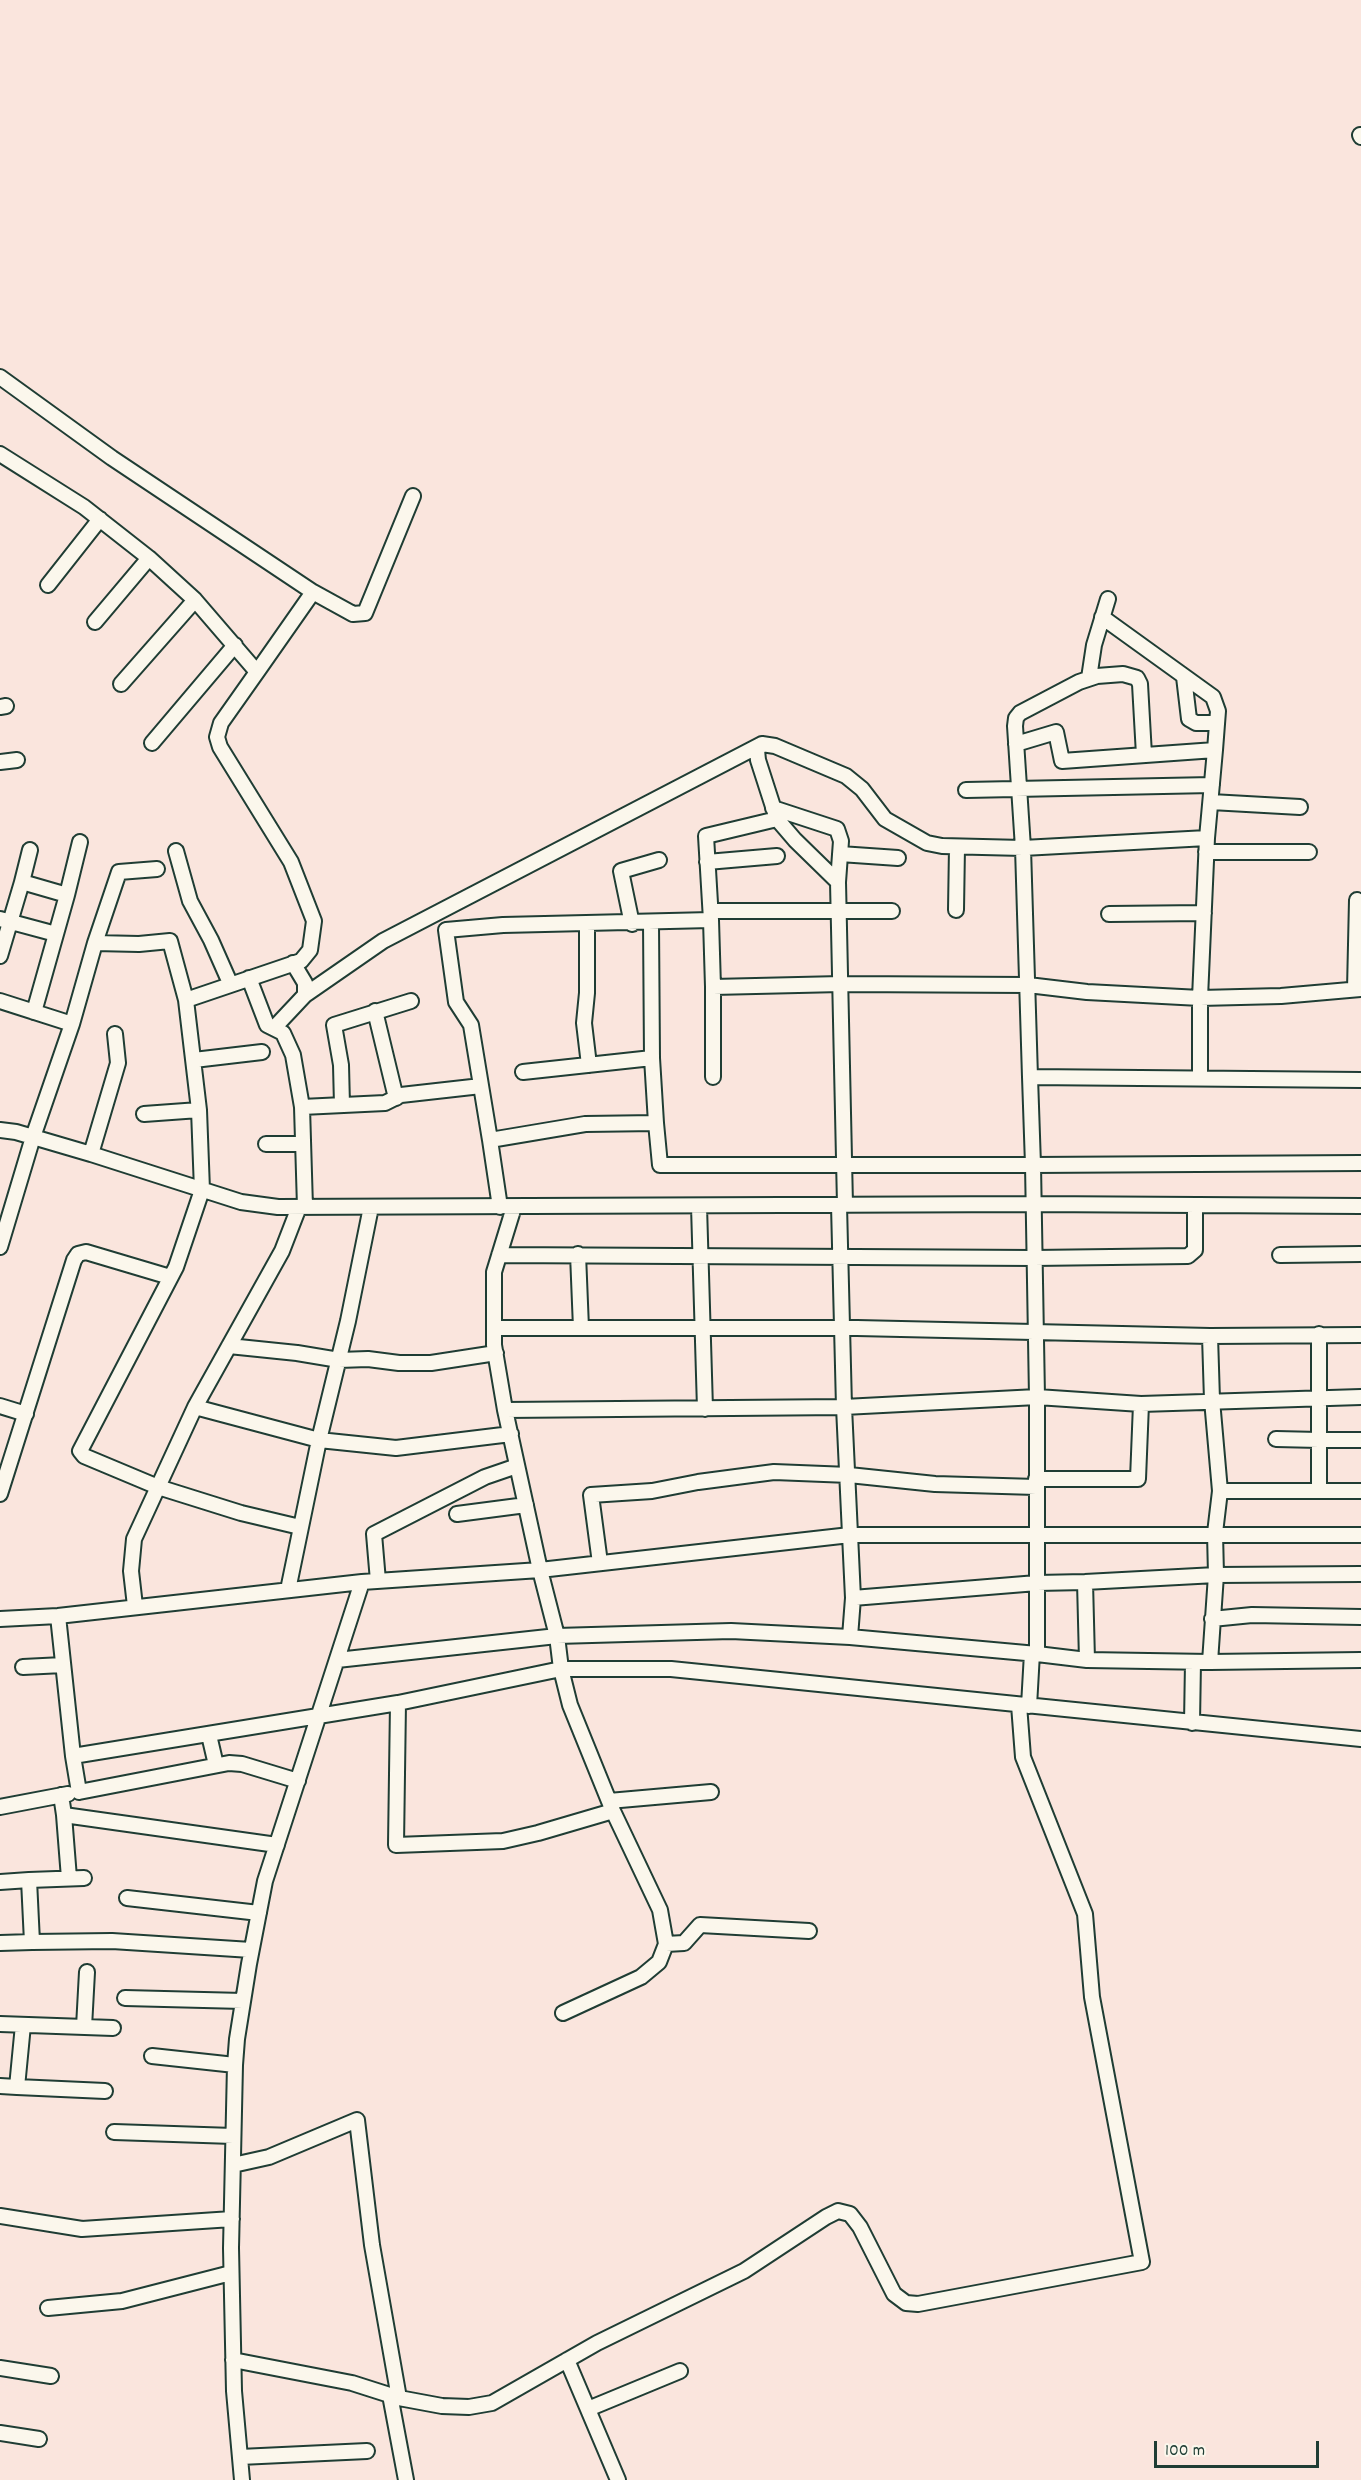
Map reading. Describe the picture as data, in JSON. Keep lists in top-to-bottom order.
{
  "scale_bar": "100 m"
}
